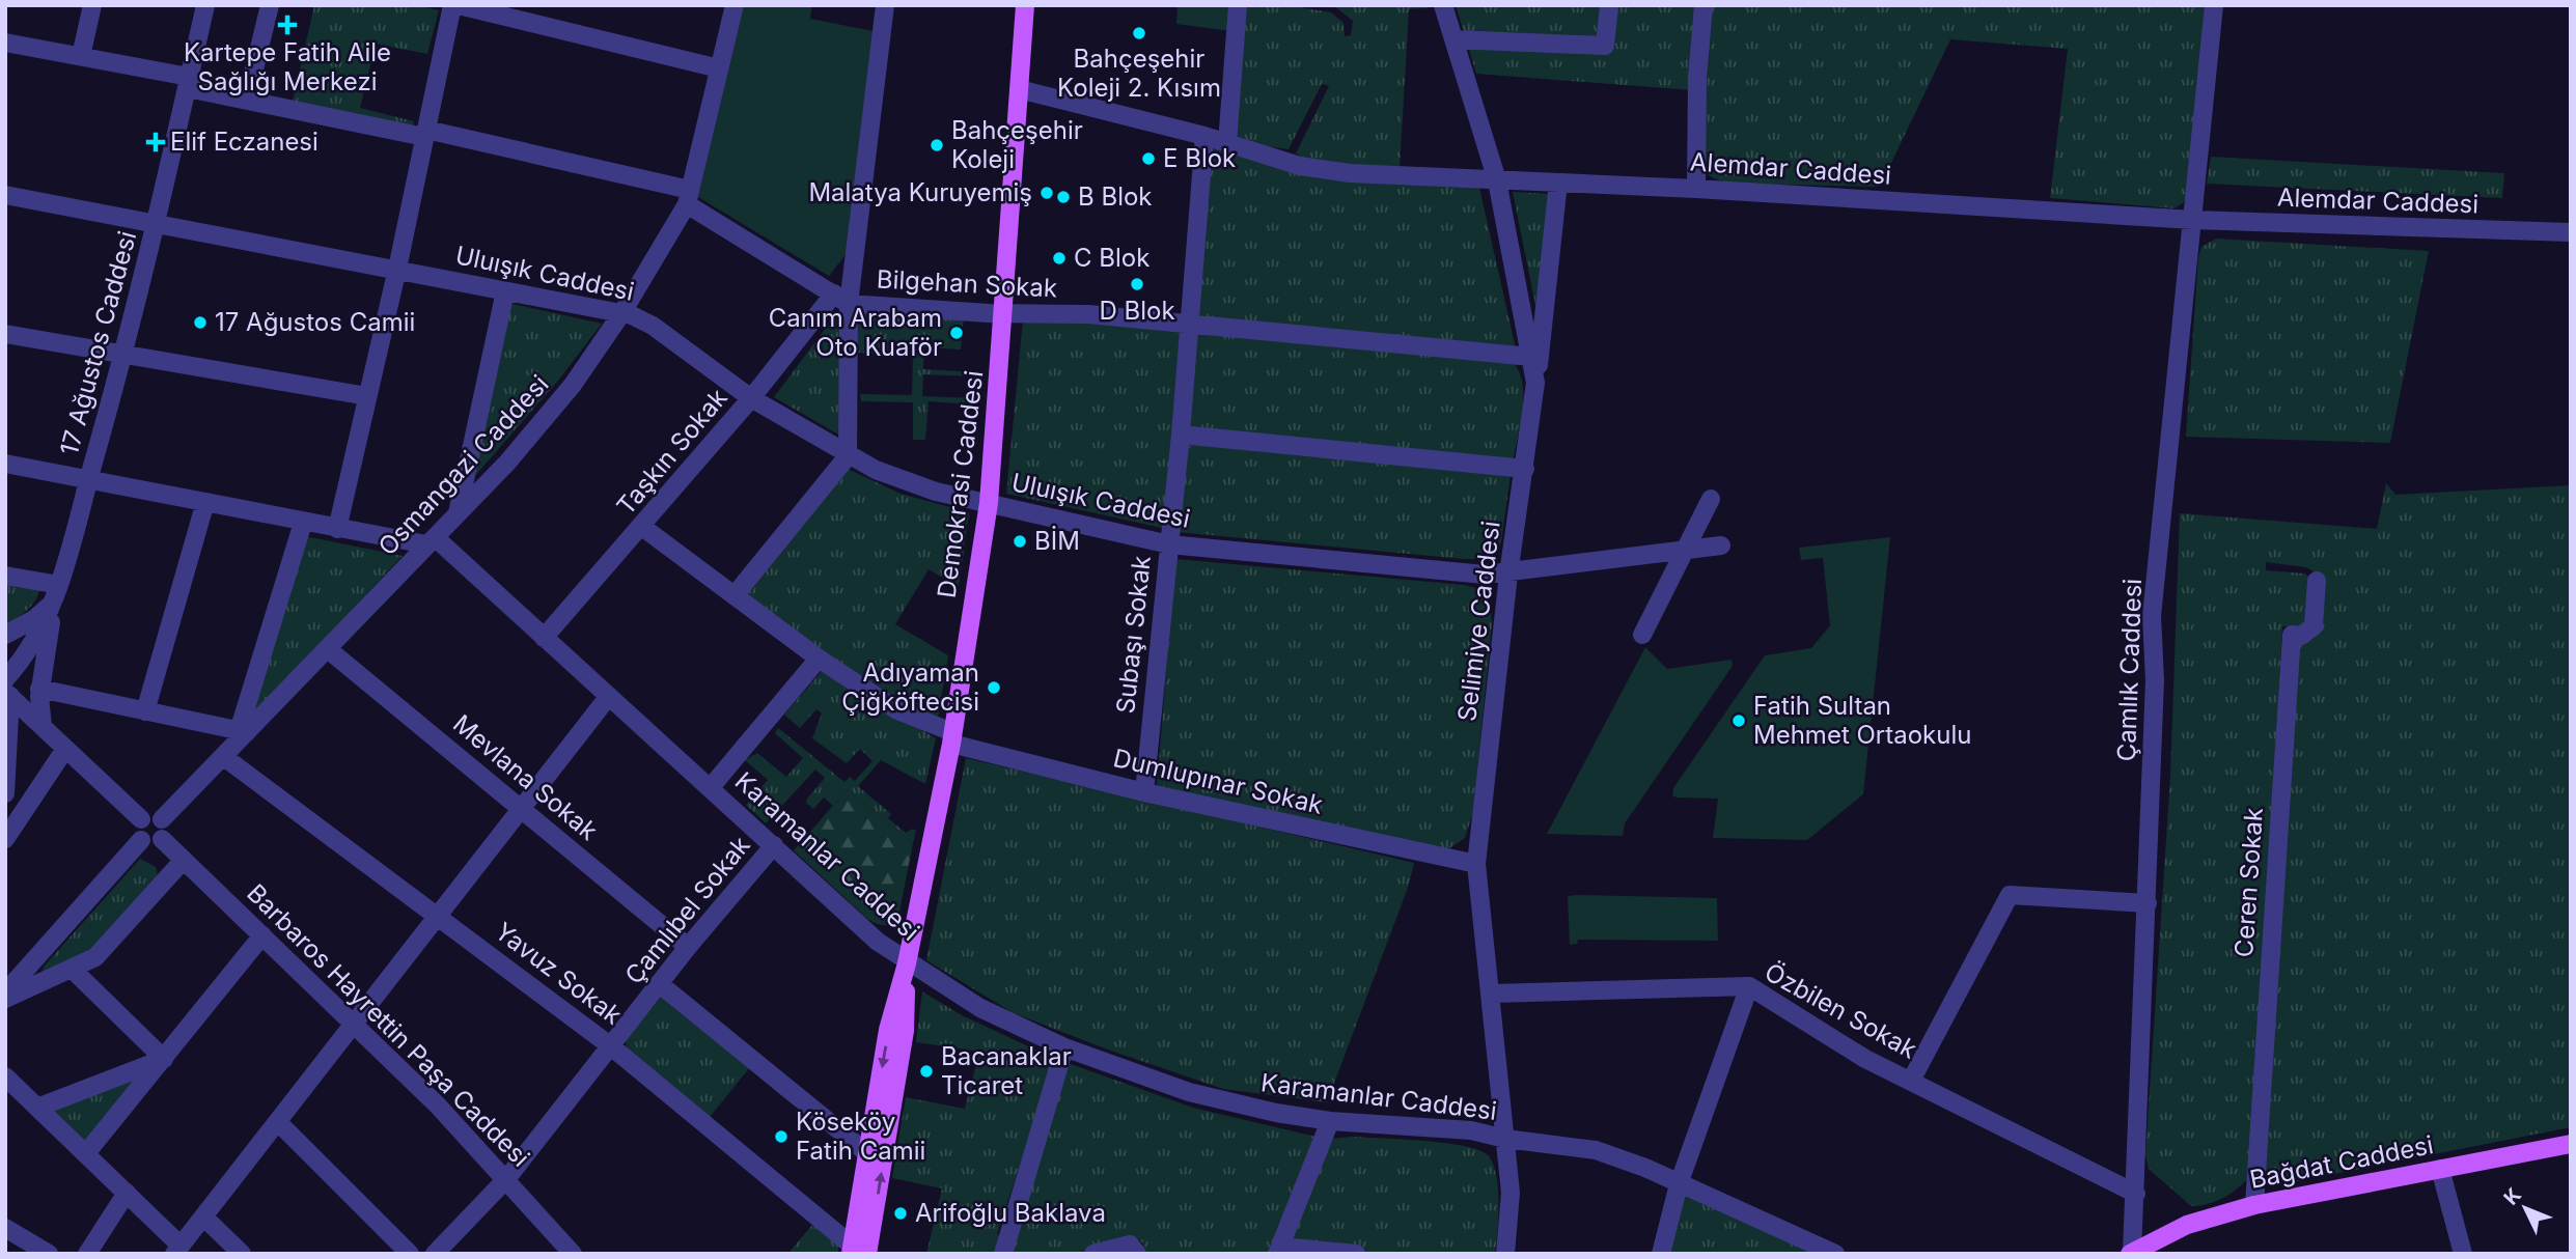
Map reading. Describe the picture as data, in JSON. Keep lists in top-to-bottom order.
{
  "streets": {
    "main road": ["Demokrasi Caddesi", "Bağdat Caddesi"],
    "street": [
      "Alemdar Caddesi",
      "Uluışık Caddesi",
      "Bilgehan Sokak",
      "17 Ağustos Caddesi",
      "Taşkın Sokak",
      "Osmangazi Caddesi",
      "Selimiye Caddesi",
      "Subaşı Sokak",
      "Çamlık Caddesi",
      "Mevlana Sokak",
      "Dumlupınar Sokak",
      "Karamanlar Caddesi",
      "Ceren Sokak",
      "Çamlıbel Sokak",
      "Yavuz Sokak",
      "Özbilen Sokak",
      "Barbaros Hayrettin Paşa Caddesi"
    ]
  },
  "crossings": [
    ["Alemdar Caddesi", "Demokrasi Caddesi"],
    ["Alemdar Caddesi", "Selimiye Caddesi"],
    ["Alemdar Caddesi", "Subaşı Sokak"],
    ["Alemdar Caddesi", "Çamlık Caddesi"],
    ["Uluışık Caddesi", "17 Ağustos Caddesi"],
    ["Uluışık Caddesi", "Taşkın Sokak"],
    ["Uluışık Caddesi", "Osmangazi Caddesi"],
    ["Uluışık Caddesi", "Demokrasi Caddesi"],
    ["Uluışık Caddesi", "Selimiye Caddesi"],
    ["Uluışık Caddesi", "Subaşı Sokak"],
    ["Bilgehan Sokak", "17 Ağustos Caddesi"],
    ["Bilgehan Sokak", "Taşkın Sokak"],
    ["Bilgehan Sokak", "Osmangazi Caddesi"],
    ["Bilgehan Sokak", "Demokrasi Caddesi"],
    ["Bilgehan Sokak", "Selimiye Caddesi"],
    ["Bilgehan Sokak", "Subaşı Sokak"],
    ["Taşkın Sokak", "Dumlupınar Sokak"],
    ["Taşkın Sokak", "Karamanlar Caddesi"],
    ["Osmangazi Caddesi", "Mevlana Sokak"],
    ["Osmangazi Caddesi", "Karamanlar Caddesi"],
    ["Osmangazi Caddesi", "Yavuz Sokak"],
    ["Osmangazi Caddesi", "Barbaros Hayrettin Paşa Caddesi"],
    ["Demokrasi Caddesi", "Dumlupınar Sokak"],
    ["Demokrasi Caddesi", "Karamanlar Caddesi"],
    ["Demokrasi Caddesi", "Yavuz Sokak"],
    ["Selimiye Caddesi", "Dumlupınar Sokak"],
    ["Selimiye Caddesi", "Karamanlar Caddesi"],
    ["Selimiye Caddesi", "Özbilen Sokak"],
    ["Subaşı Sokak", "Dumlupınar Sokak"],
    ["Çamlık Caddesi", "Özbilen Sokak"],
    ["Çamlık Caddesi", "Bağdat Caddesi"],
    ["Mevlana Sokak", "Çamlıbel Sokak"],
    ["Karamanlar Caddesi", "Çamlıbel Sokak"],
    ["Ceren Sokak", "Bağdat Caddesi"],
    ["Çamlıbel Sokak", "Yavuz Sokak"],
    ["Çamlıbel Sokak", "Barbaros Hayrettin Paşa Caddesi"]
  ],
  "places": {
    "health": ["Kartepe Fatih Aile Sağlığı Merkezi", "Elif Eczanesi"],
    "other": [
      "Bahçeşehir Koleji 2. Kısım",
      "Bahçeşehir Koleji",
      "E Blok",
      "Malatya Kuruyemiş",
      "B Blok",
      "C Blok",
      "D Blok",
      "17 Ağustos Camii",
      "Canım Arabam Oto Kuaför",
      "BİM",
      "Adıyaman Çiğköftecisi",
      "Fatih Sultan Mehmet Ortaokulu",
      "Bacanaklar Ticaret",
      "Köseköy Fatih Camii",
      "Arifoğlu Baklava"
    ]
  },
  "north": "top left"
}
